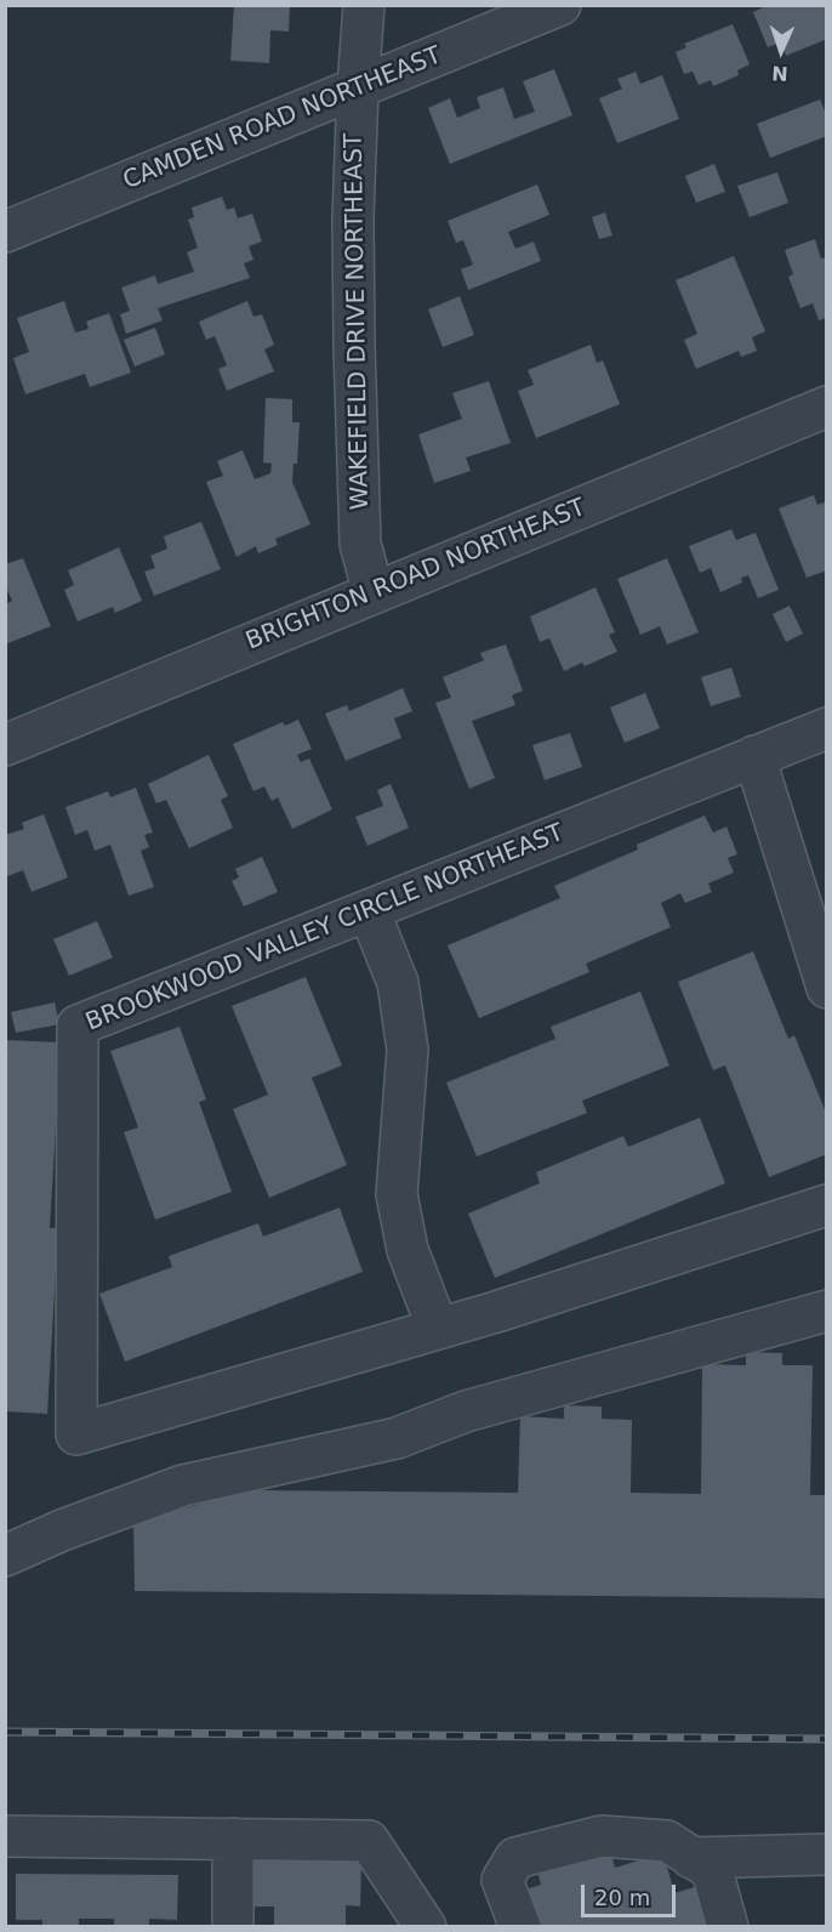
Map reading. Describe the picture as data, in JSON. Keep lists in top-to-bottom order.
{
  "streets": {
    "street": [
      "CAMDEN ROAD NORTHEAST",
      "WAKEFIELD DRIVE NORTHEAST",
      "BRIGHTON ROAD NORTHEAST",
      "BROOKWOOD VALLEY CIRCLE NORTHEAST"
    ]
  },
  "crossings": [
    ["CAMDEN ROAD NORTHEAST", "WAKEFIELD DRIVE NORTHEAST"],
    ["WAKEFIELD DRIVE NORTHEAST", "BRIGHTON ROAD NORTHEAST"]
  ],
  "scale_bar": "20 m",
  "north": "bottom"
}
